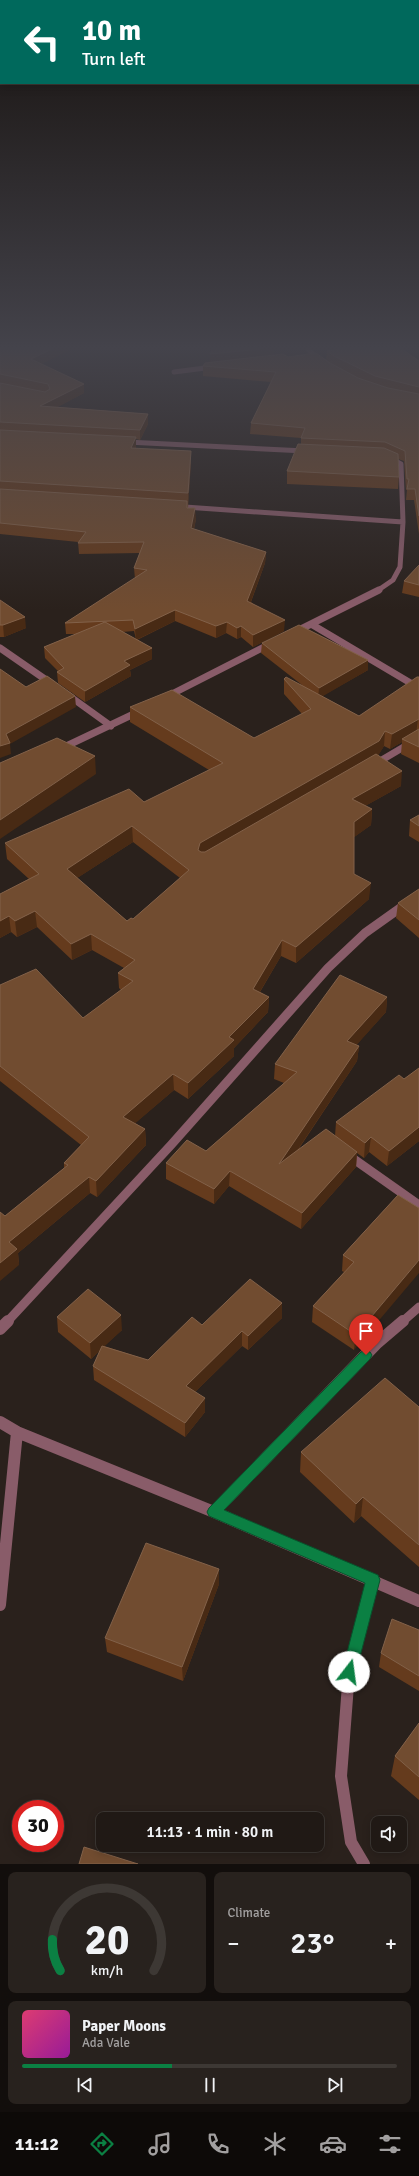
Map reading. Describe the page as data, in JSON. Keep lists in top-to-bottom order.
{
  "page": {
    "turn": ["10 m", "Turn left"],
    "limit": "30",
    "trip": "11:13 · 1 min · 80 m",
    "tile": "Climate",
    "heat": ["−", "23°", "+"],
    "song": ["Paper Moons", "Ada Vale"],
    "tabs": "11:12",
    "gauge": ["20", "km/h"]
  }
}
